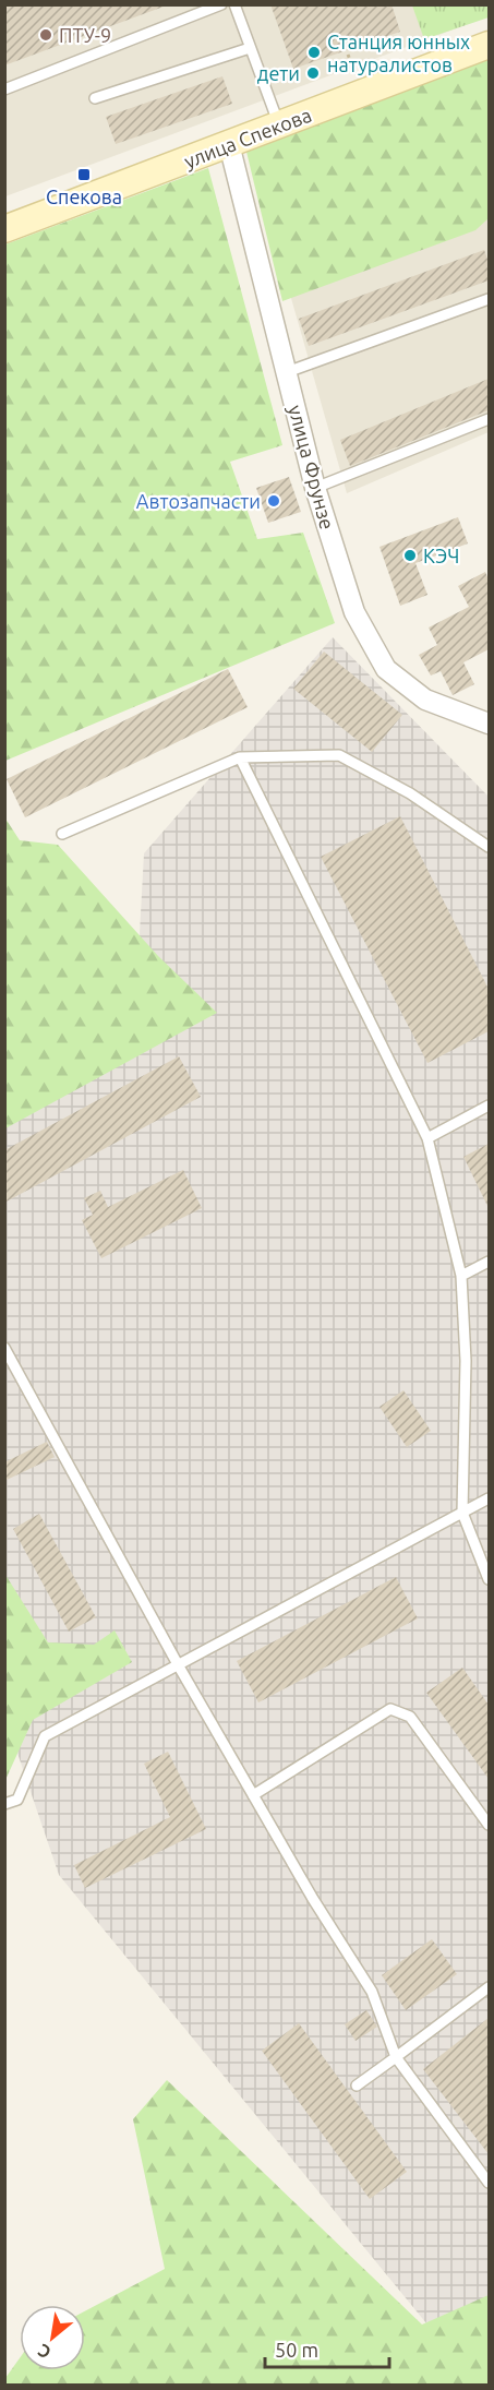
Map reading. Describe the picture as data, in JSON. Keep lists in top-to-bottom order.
{
  "streets": {
    "main road": ["улица Спекова"],
    "street": ["улица Фрунзе"]
  },
  "crossings": [
    ["улица Спекова", "улица Фрунзе"]
  ],
  "places": {
    "other": [
      "ПТУ-9",
      "Станция юнных натуралистов",
      "дети",
      "Автозапчасти",
      "КЭЧ"
    ],
    "transit": ["Спекова"]
  },
  "scale_bar": "50 m",
  "north": "bottom left"
}
